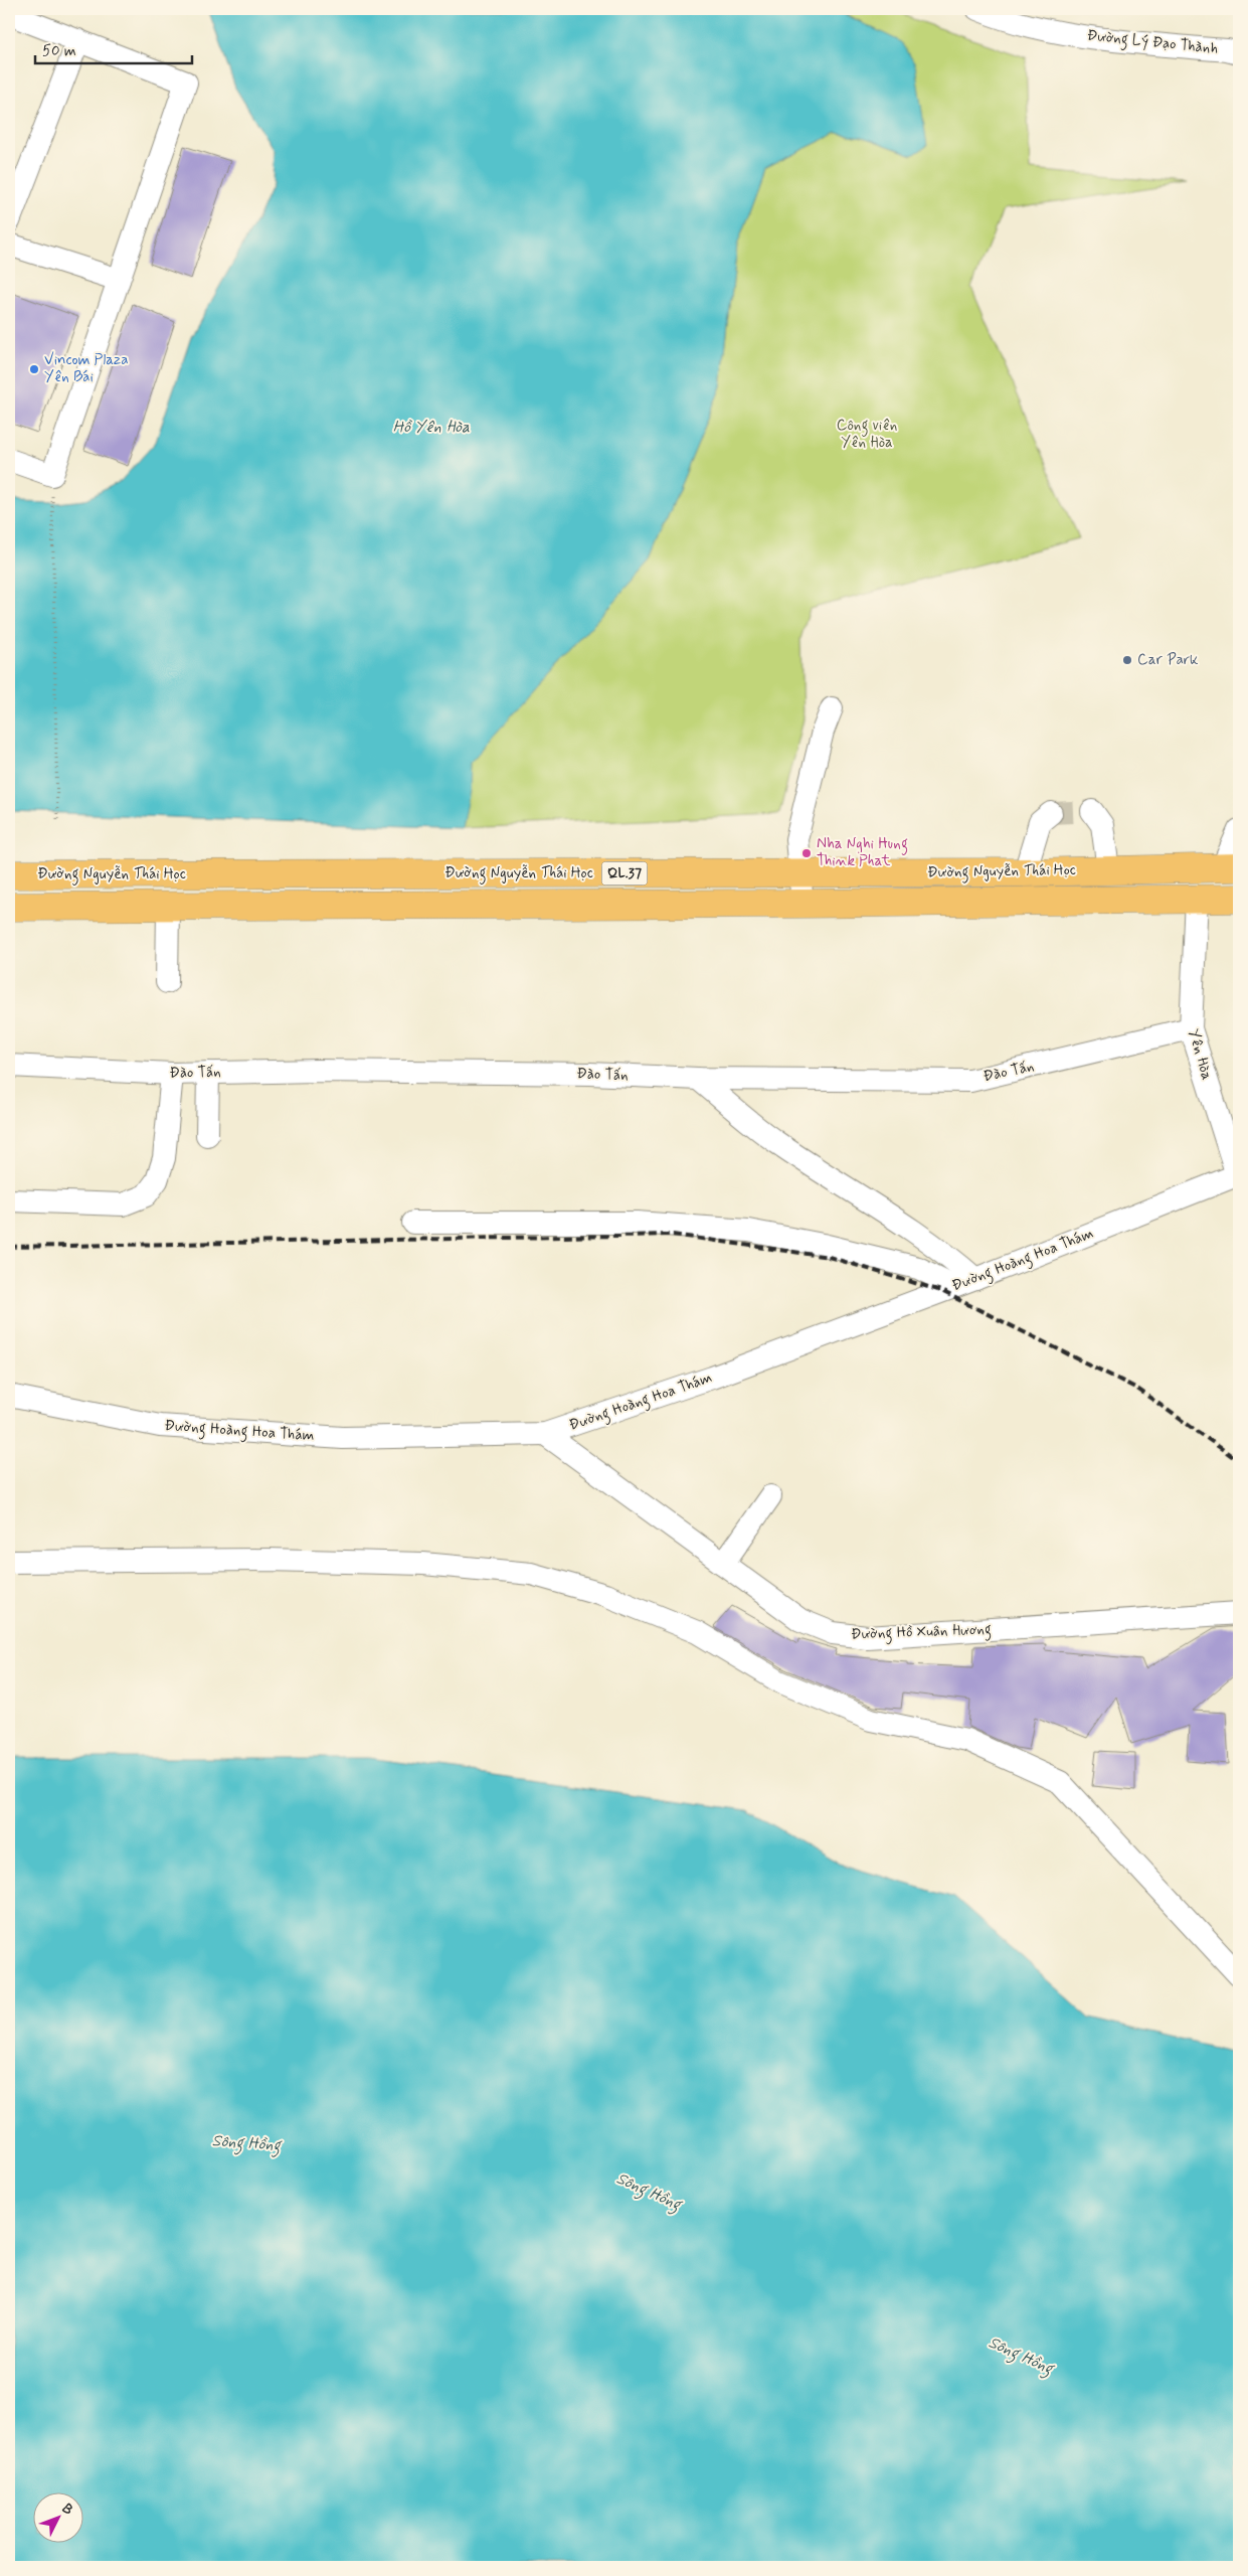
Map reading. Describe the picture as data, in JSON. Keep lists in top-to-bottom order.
{
  "streets": {
    "main road": ["Đường Nguyễn Thái Học", "QL.37"],
    "street": [
      "Đường Lý Đạo Thành",
      "Yên Hòa",
      "Đào Tấn",
      "Đường Hoàng Hoa Thám",
      "Đường Hồ Xuân Hương"
    ]
  },
  "crossings": [
    ["Đường Nguyễn Thái Học", "Yên Hòa"],
    ["Yên Hòa", "Đào Tấn"],
    ["Yên Hòa", "Đường Hoàng Hoa Thám"],
    ["Đường Hoàng Hoa Thám", "Đường Hồ Xuân Hương"]
  ],
  "water": ["Hồ Yên Hòa", "Sông Hồng"],
  "parks": ["Công viên Yên Hòa"],
  "places": ["Vincom Plaza Yên Bái", "Car Park", "Nha Nghi Hung Think Phat"],
  "scale_bar": "50 m",
  "north": "top right"
}
